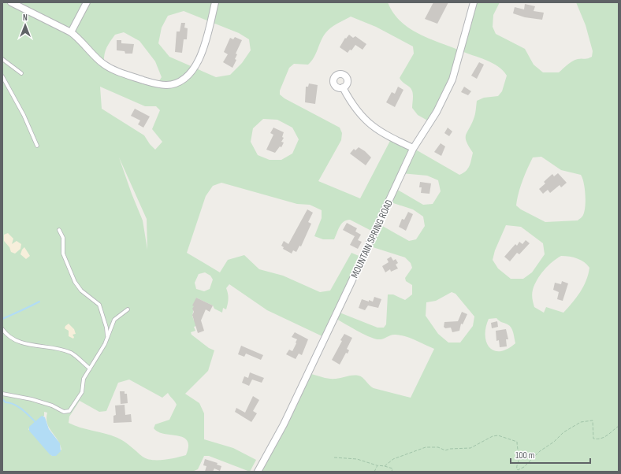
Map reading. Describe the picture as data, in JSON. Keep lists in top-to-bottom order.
{
  "streets": {
    "street": ["MOUNTAIN SPRING ROAD"]
  },
  "scale_bar": "100 m",
  "north": "top"
}
